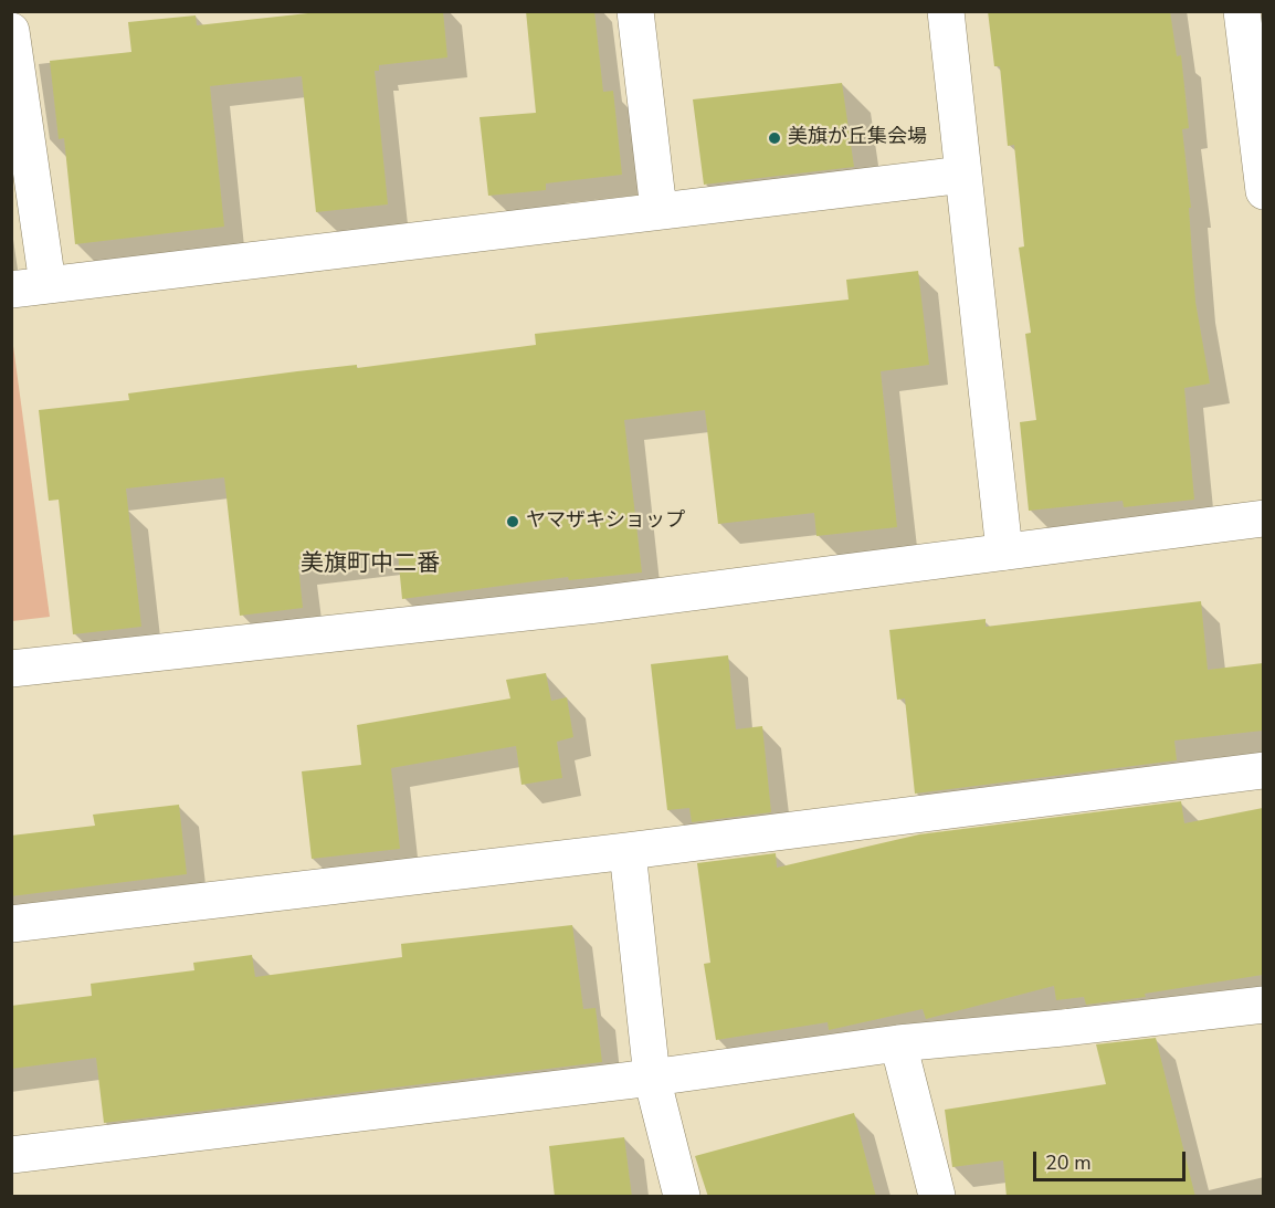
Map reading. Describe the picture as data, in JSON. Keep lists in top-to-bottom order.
{
  "districts": ["美旗町中二番"],
  "places": ["美旗が丘集会場", "ヤマザキショップ"],
  "scale_bar": "20 m"
}
